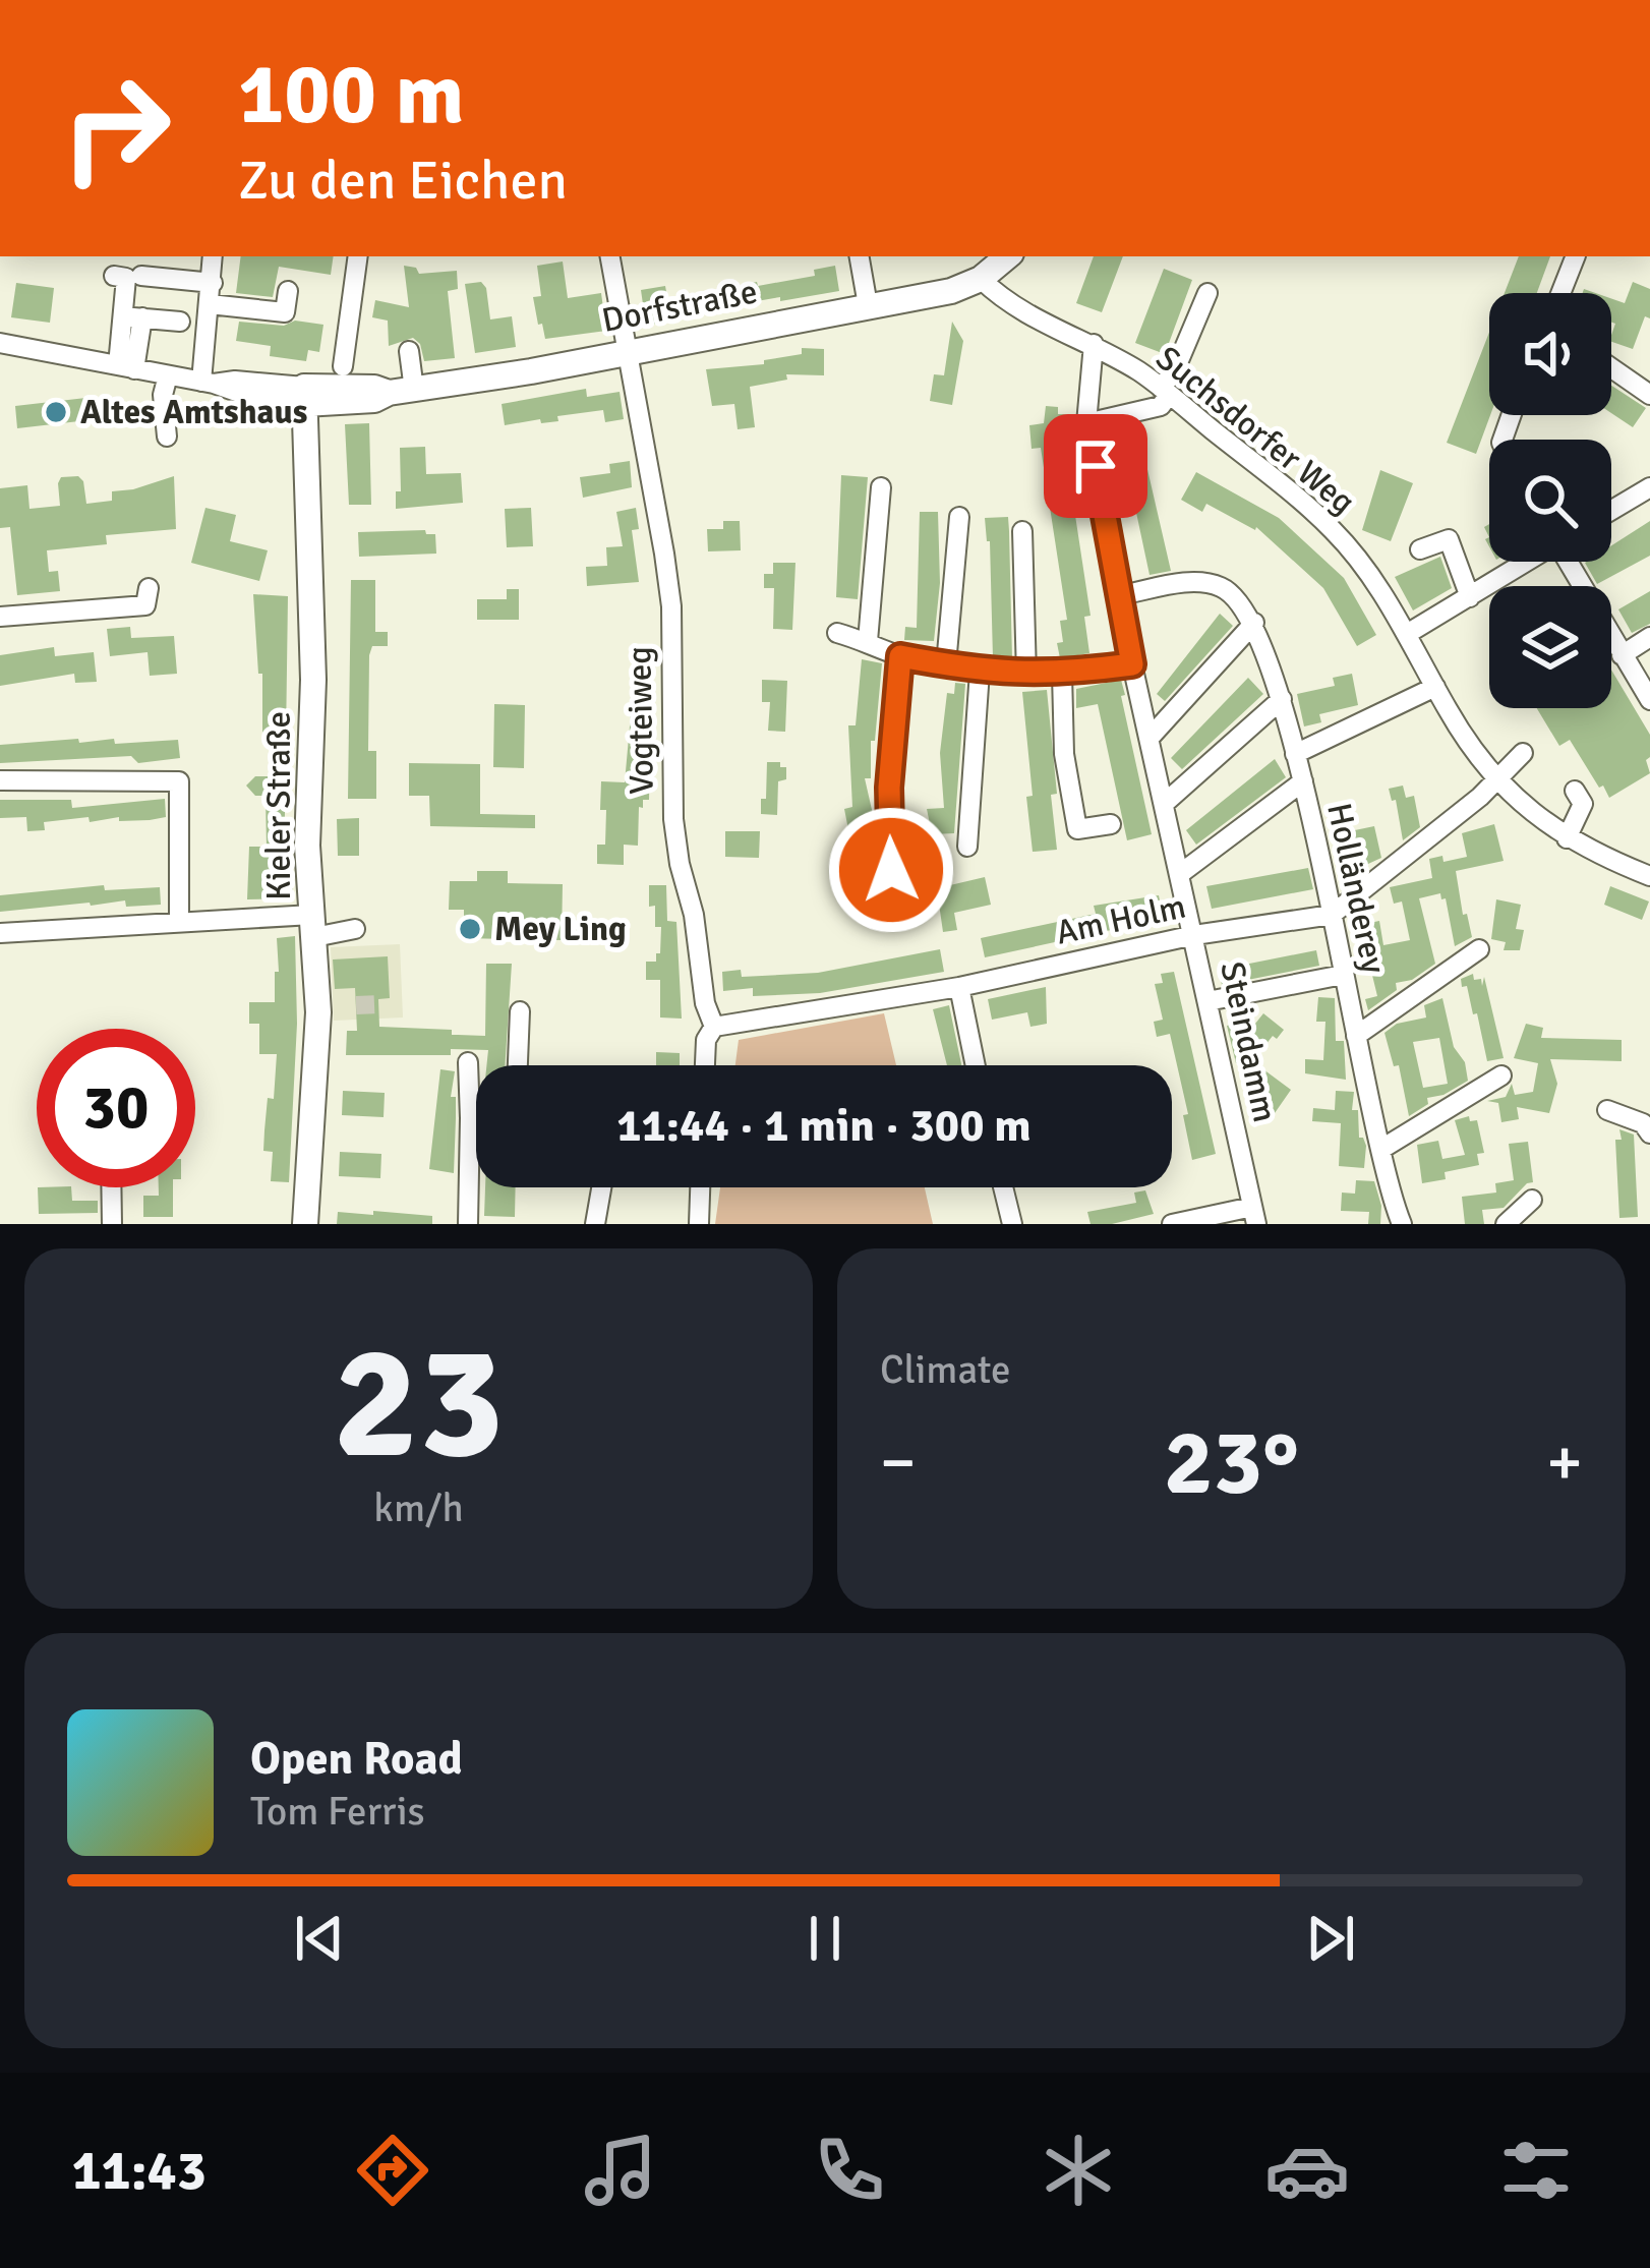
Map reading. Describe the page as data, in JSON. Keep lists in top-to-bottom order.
{
  "streets": {
    "main road": ["Dorfstraße", "Kieler Straße"],
    "street": [
      "Suchsdorfer Weg",
      "Vogteiweg",
      "Holländerey",
      "Am Holm",
      "Steindamm"
    ]
  },
  "crossings": [
    ["Dorfstraße", "Suchsdorfer Weg"],
    ["Dorfstraße", "Vogteiweg"],
    ["Dorfstraße", "Kieler Straße"],
    ["Suchsdorfer Weg", "Am Holm"],
    ["Suchsdorfer Weg", "Steindamm"],
    ["Vogteiweg", "Am Holm"],
    ["Holländerey", "Am Holm"],
    ["Am Holm", "Steindamm"]
  ],
  "places": ["Altes Amtshaus", "Mey Ling"],
  "page": {
    "turn": ["100 m", "Zu den Eichen"],
    "limit": "30",
    "trip": "11:44 · 1 min · 300 m",
    "tile": [
      ["23", "km/h"],
      "Climate"
    ],
    "heat": ["−", "23°", "+"],
    "song": ["Open Road", "Tom Ferris"],
    "tabs": "11:43"
  }
}
